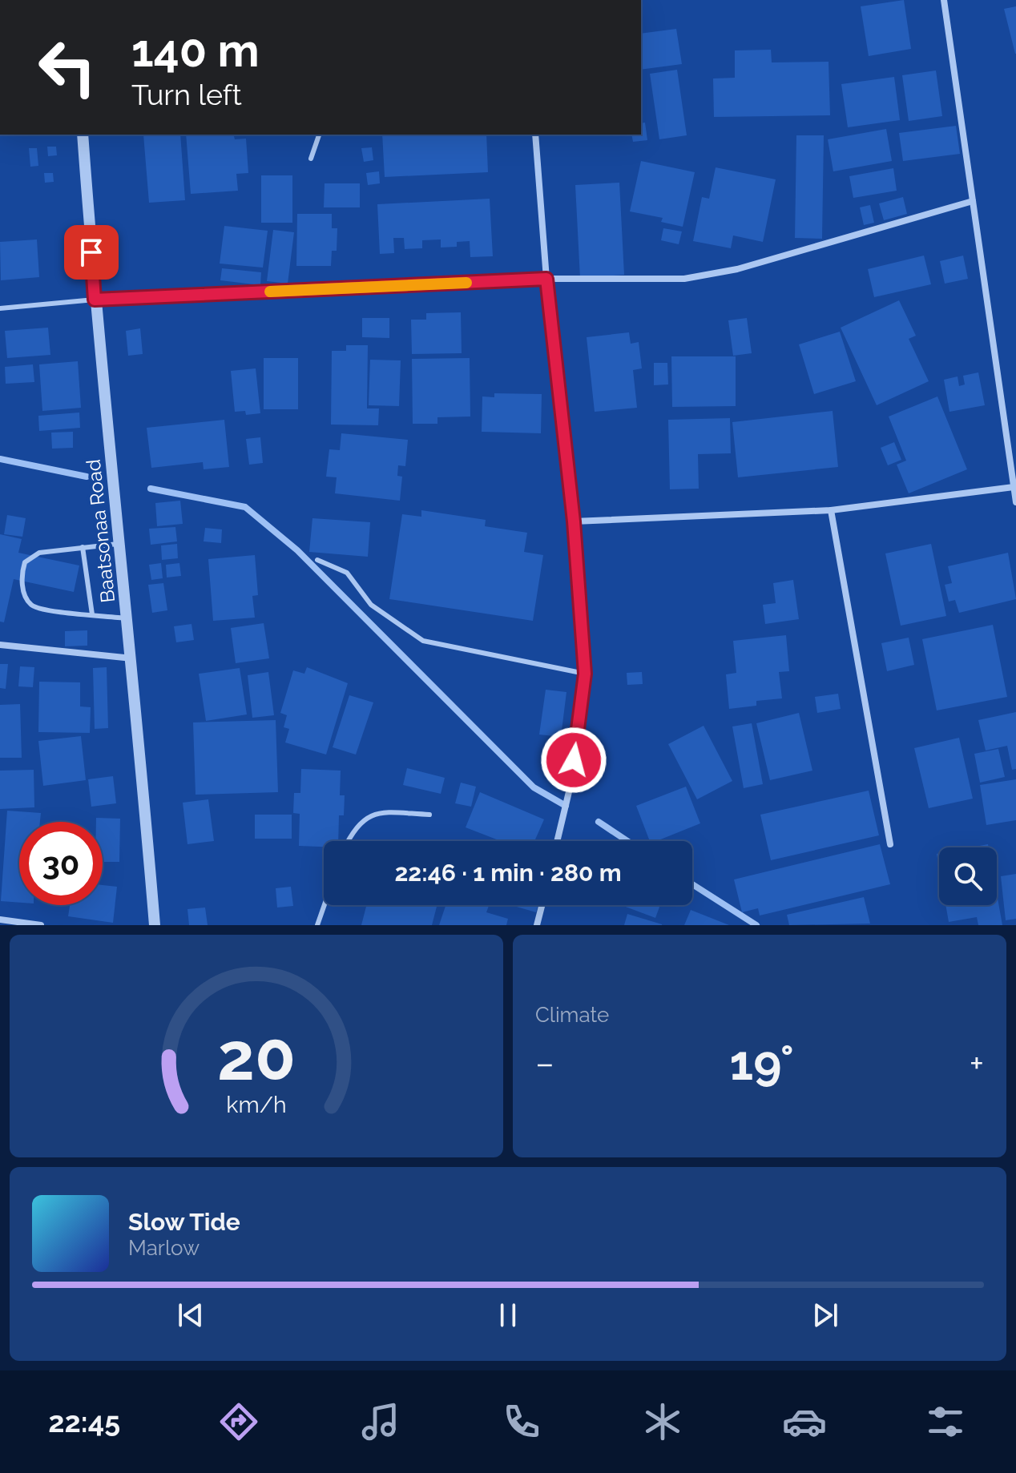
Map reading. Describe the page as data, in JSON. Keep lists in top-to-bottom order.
{
  "streets": {
    "street": ["Baatsonaa Road"]
  },
  "page": {
    "turn": ["140 m", "Turn left"],
    "limit": "30",
    "trip": "22:46 · 1 min · 280 m",
    "tile": "Climate",
    "heat": ["−", "19°", "+"],
    "song": ["Slow Tide", "Marlow"],
    "tabs": "22:45",
    "gauge": ["20", "km/h"]
  }
}
